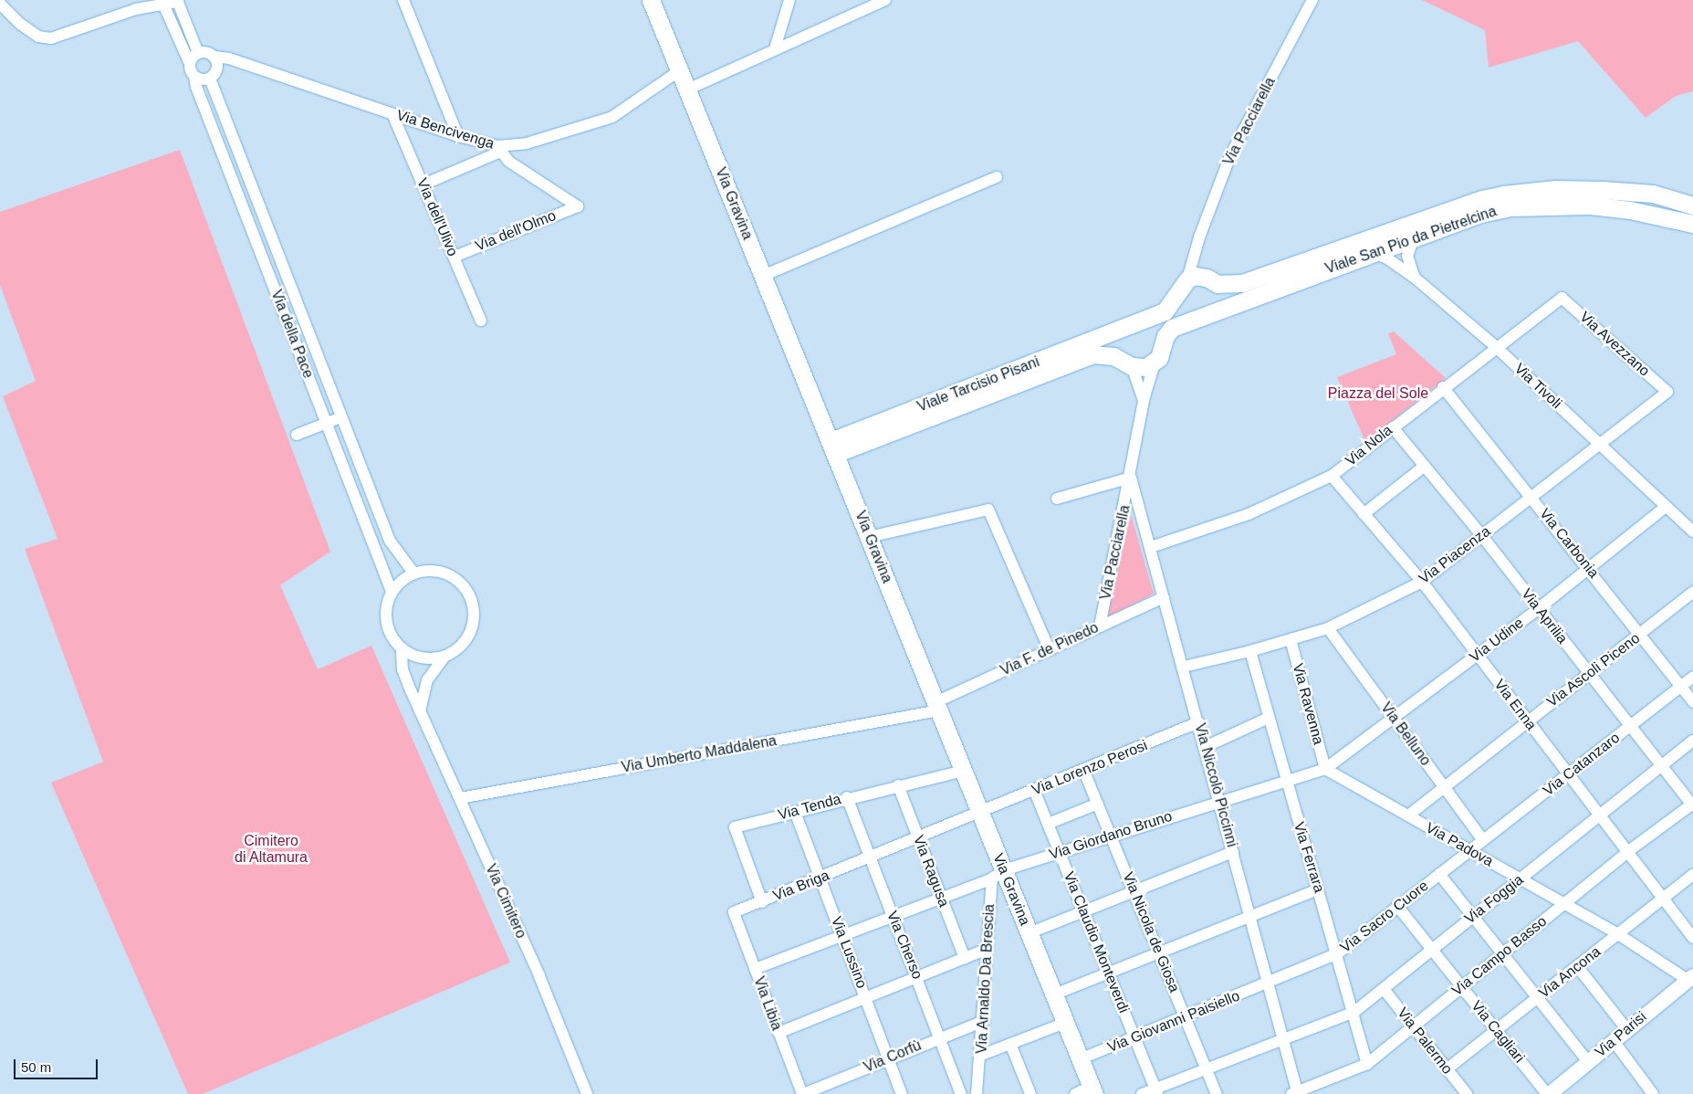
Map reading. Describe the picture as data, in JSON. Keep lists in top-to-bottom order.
{
  "streets": {
    "main road": ["Via Gravina", "Viale San Pio da Pietrelcina", "Viale Tarcisio Pisani"],
    "street": [
      "Via Pacciarella",
      "Via Bencivenga",
      "Via dell'Ulivo",
      "Via dell'Olmo",
      "Via della Pace",
      "Via Avezzano",
      "Via Tivoli",
      "Via Nola",
      "Via Carbonia",
      "Via Piacenza",
      "Via Aprilia",
      "Via Udine",
      "Via F. de Pinedo",
      "Via Ascoli Piceno",
      "Via Ravenna",
      "Via Enna",
      "Via Belluno",
      "Via Umberto Maddalena",
      "Via Catanzaro",
      "Via Lorenzo Perosi",
      "Via Niccolò Piccinni",
      "Via Tenda",
      "Via Giordano Bruno",
      "Via Padova",
      "Via Ferrara",
      "Via Ragusa",
      "Via Briga",
      "Via Foggia",
      "Via Cimitero",
      "Via Sacro Cuore",
      "Via Nicola de Giosa",
      "Via Claudio Monteverdi",
      "Via Cherso",
      "Via Lussino",
      "Via Campo Basso",
      "Via Ancona",
      "Via Arnaldo Da Brescia",
      "Via Libia",
      "Via Giovanni Paisiello",
      "Via Cagliari",
      "Via Parisi",
      "Via Palermo",
      "Via Corfù"
    ]
  },
  "crossings": [
    ["Via Pacciarella", "Viale San Pio da Pietrelcina"],
    ["Via Pacciarella", "Viale Tarcisio Pisani"],
    ["Via Pacciarella", "Via F. de Pinedo"],
    ["Via Pacciarella", "Via Niccolò Piccinni"],
    ["Via Bencivenga", "Via Gravina"],
    ["Via Bencivenga", "Via dell'Ulivo"],
    ["Via Bencivenga", "Via dell'Olmo"],
    ["Via Bencivenga", "Via della Pace"],
    ["Via Gravina", "Viale Tarcisio Pisani"],
    ["Via Gravina", "Via F. de Pinedo"],
    ["Via Gravina", "Via Umberto Maddalena"],
    ["Via Gravina", "Via Lorenzo Perosi"],
    ["Via Gravina", "Via Tenda"],
    ["Via Gravina", "Via Giordano Bruno"],
    ["Via Gravina", "Via Arnaldo Da Brescia"],
    ["Via Gravina", "Via Giovanni Paisiello"],
    ["Via dell'Ulivo", "Via dell'Olmo"],
    ["Viale San Pio da Pietrelcina", "Viale Tarcisio Pisani"],
    ["Viale San Pio da Pietrelcina", "Via Tivoli"],
    ["Via della Pace", "Via Cimitero"],
    ["Via Avezzano", "Via Nola"],
    ["Via Avezzano", "Via Piacenza"],
    ["Via Tivoli", "Via Nola"],
    ["Via Tivoli", "Via Piacenza"],
    ["Via Tivoli", "Via Udine"],
    ["Via Nola", "Via Carbonia"],
    ["Via Nola", "Via Aprilia"],
    ["Via Nola", "Via Enna"],
    ["Via Nola", "Via Niccolò Piccinni"],
    ["Via Carbonia", "Via Piacenza"],
    ["Via Carbonia", "Via Udine"],
    ["Via Carbonia", "Via Ascoli Piceno"],
    ["Via Carbonia", "Via Catanzaro"],
    ["Via Piacenza", "Via Aprilia"],
    ["Via Piacenza", "Via Ravenna"],
    ["Via Piacenza", "Via Enna"],
    ["Via Piacenza", "Via Belluno"],
    ["Via Piacenza", "Via Niccolò Piccinni"],
    ["Via Piacenza", "Via Ferrara"],
    ["Via Aprilia", "Via Udine"],
    ["Via Aprilia", "Via Ascoli Piceno"],
    ["Via Aprilia", "Via Catanzaro"],
    ["Via Aprilia", "Via Foggia"],
    ["Via Aprilia", "Via Campo Basso"],
    ["Via Udine", "Via Ravenna"],
    ["Via Udine", "Via Enna"],
    ["Via Udine", "Via Belluno"],
    ["Via Udine", "Via Padova"],
    ["Via F. de Pinedo", "Via Umberto Maddalena"],
    ["Via F. de Pinedo", "Via Niccolò Piccinni"],
    ["Via Ascoli Piceno", "Via Enna"],
    ["Via Ascoli Piceno", "Via Belluno"],
    ["Via Ascoli Piceno", "Via Padova"],
    ["Via Ravenna", "Via Padova"],
    ["Via Enna", "Via Catanzaro"],
    ["Via Enna", "Via Foggia"],
    ["Via Enna", "Via Campo Basso"],
    ["Via Enna", "Via Ancona"],
    ["Via Belluno", "Via Catanzaro"],
    ["Via Umberto Maddalena", "Via Cimitero"],
    ["Via Catanzaro", "Via Padova"],
    ["Via Catanzaro", "Via Sacro Cuore"],
    ["Via Lorenzo Perosi", "Via Niccolò Piccinni"],
    ["Via Lorenzo Perosi", "Via Ragusa"],
    ["Via Lorenzo Perosi", "Via Briga"],
    ["Via Lorenzo Perosi", "Via Nicola de Giosa"],
    ["Via Lorenzo Perosi", "Via Claudio Monteverdi"],
    ["Via Niccolò Piccinni", "Via Giordano Bruno"],
    ["Via Niccolò Piccinni", "Via Foggia"],
    ["Via Niccolò Piccinni", "Via Sacro Cuore"],
    ["Via Niccolò Piccinni", "Via Campo Basso"],
    ["Via Niccolò Piccinni", "Via Giovanni Paisiello"],
    ["Via Tenda", "Via Ragusa"],
    ["Via Tenda", "Via Briga"],
    ["Via Tenda", "Via Cherso"],
    ["Via Tenda", "Via Lussino"],
    ["Via Giordano Bruno", "Via Ragusa"],
    ["Via Giordano Bruno", "Via Nicola de Giosa"],
    ["Via Giordano Bruno", "Via Claudio Monteverdi"],
    ["Via Giordano Bruno", "Via Cherso"],
    ["Via Giordano Bruno", "Via Lussino"],
    ["Via Giordano Bruno", "Via Arnaldo Da Brescia"],
    ["Via Giordano Bruno", "Via Libia"],
    ["Via Padova", "Via Foggia"],
    ["Via Padova", "Via Sacro Cuore"],
    ["Via Padova", "Via Campo Basso"],
    ["Via Padova", "Via Ancona"],
    ["Via Padova", "Via Parisi"],
    ["Via Ferrara", "Via Foggia"],
    ["Via Ferrara", "Via Sacro Cuore"],
    ["Via Ferrara", "Via Campo Basso"],
    ["Via Ragusa", "Via Briga"],
    ["Via Briga", "Via Cherso"],
    ["Via Briga", "Via Lussino"],
    ["Via Briga", "Via Libia"],
    ["Via Foggia", "Via Nicola de Giosa"],
    ["Via Foggia", "Via Claudio Monteverdi"],
    ["Via Foggia", "Via Cagliari"],
    ["Via Foggia", "Via Palermo"],
    ["Via Sacro Cuore", "Via Giovanni Paisiello"],
    ["Via Sacro Cuore", "Via Cagliari"],
    ["Via Nicola de Giosa", "Via Giovanni Paisiello"],
    ["Via Claudio Monteverdi", "Via Giovanni Paisiello"],
    ["Via Cherso", "Via Corfù"],
    ["Via Lussino", "Via Corfù"],
    ["Via Campo Basso", "Via Cagliari"],
    ["Via Campo Basso", "Via Palermo"],
    ["Via Ancona", "Via Cagliari"],
    ["Via Ancona", "Via Palermo"],
    ["Via Arnaldo Da Brescia", "Via Corfù"],
    ["Via Libia", "Via Corfù"],
    ["Via Cagliari", "Via Parisi"]
  ],
  "parks": ["Piazza del Sole", "Cimitero di Altamura"],
  "scale_bar": "50 m"
}
